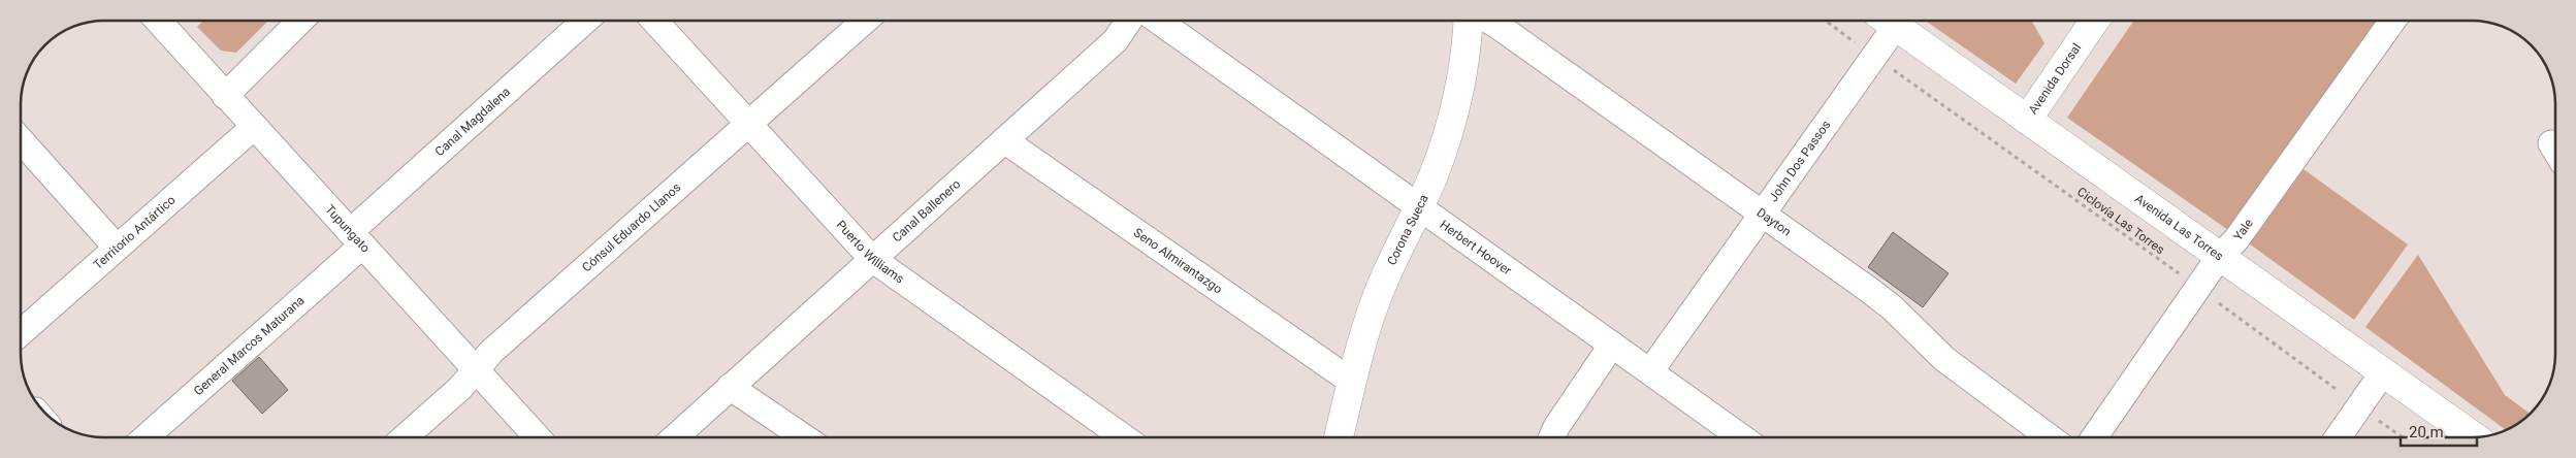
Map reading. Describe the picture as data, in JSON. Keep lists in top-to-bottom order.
{
  "streets": {
    "main road": ["Avenida Dorsal", "Avenida Las Torres", "Corona Sueca"],
    "street": [
      "Canal Magdalena",
      "John Dos Passos",
      "Canal Ballenero",
      "Dayton",
      "Cónsul Eduardo Llanos",
      "Tupungato",
      "Yale",
      "Territorio Antártico",
      "Herbert Hoover",
      "Puerto Williams",
      "Seno Almirantazgo",
      "General Marcos Maturana"
    ],
    "path": ["Ciclovía Las Torres"]
  },
  "crossings": [
    ["Avenida Dorsal", "Avenida Las Torres"],
    ["Canal Magdalena", "Tupungato"],
    ["Canal Magdalena", "General Marcos Maturana"],
    ["John Dos Passos", "Ciclovía Las Torres"],
    ["John Dos Passos", "Dayton"],
    ["John Dos Passos", "Herbert Hoover"],
    ["Canal Ballenero", "Puerto Williams"],
    ["Canal Ballenero", "Seno Almirantazgo"],
    ["Ciclovía Las Torres", "Yale"],
    ["Cónsul Eduardo Llanos", "Tupungato"],
    ["Cónsul Eduardo Llanos", "Puerto Williams"],
    ["Avenida Las Torres", "Yale"],
    ["Tupungato", "Territorio Antártico"],
    ["Tupungato", "General Marcos Maturana"],
    ["Corona Sueca", "Herbert Hoover"],
    ["Corona Sueca", "Seno Almirantazgo"]
  ],
  "scale_bar": "20 m"
}
